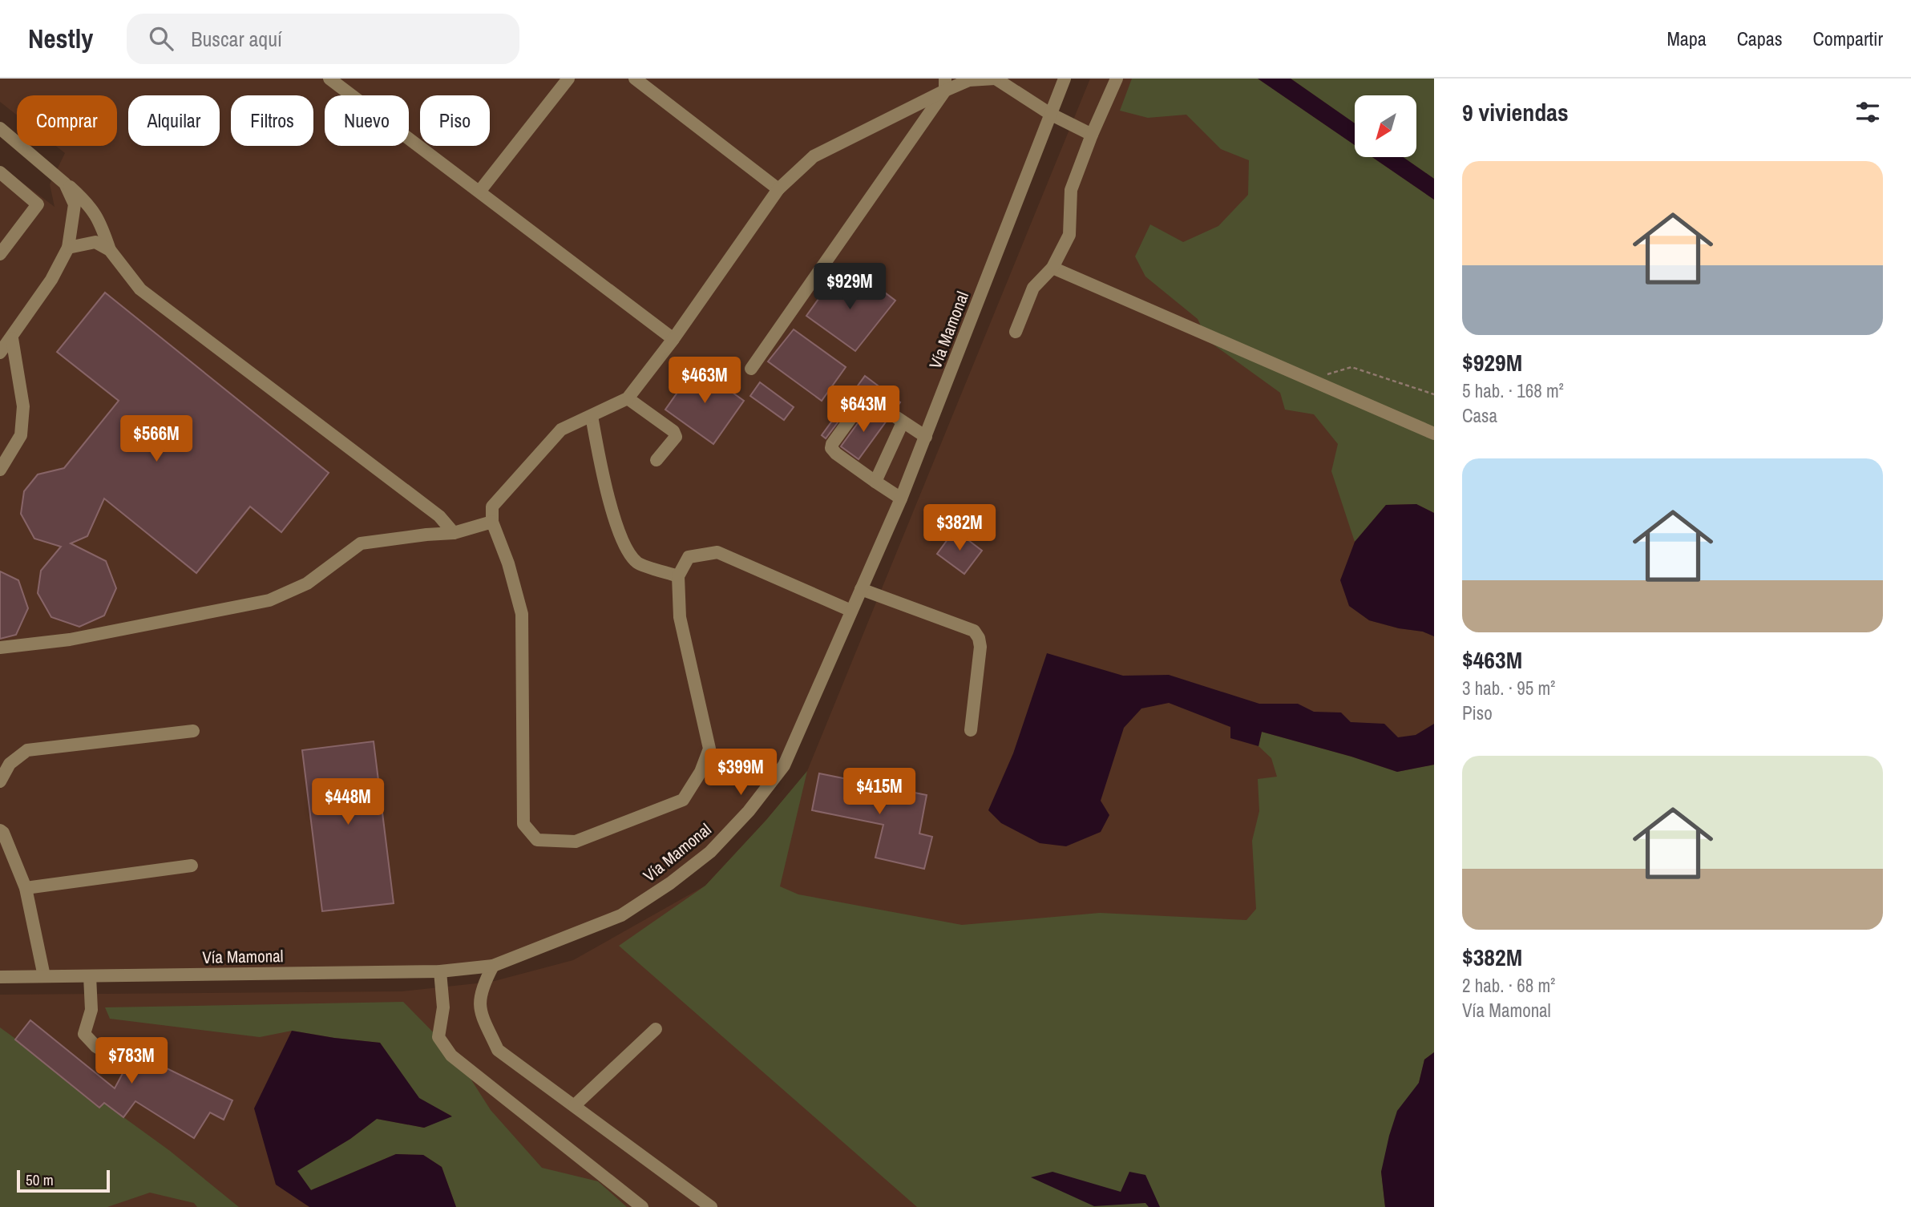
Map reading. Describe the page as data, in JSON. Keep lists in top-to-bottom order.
{
  "streets": {
    "street": ["Vía Mamonal"]
  },
  "scale_bar": "50 m",
  "north": "bottom left",
  "page": {
    "header": "Nestly",
    "search": "Buscar aquí",
    "nav": ["Mapa", "Capas", "Compartir"],
    "heading": "9 viviendas",
    "chip": [
      "Comprar",
      "Alquilar",
      "Filtros",
      "Nuevo",
      "Piso"
    ],
    "list": [
      {
        "name": "$929M",
        "note": "5 hab. · 168 m² · Casa"
      },
      {
        "name": "$463M",
        "note": "3 hab. · 95 m² · Piso"
      },
      {
        "name": "$382M",
        "note": "2 hab. · 68 m² · Vía Mamonal"
      }
    ],
    "price": [
      "$929M",
      "$463M",
      "$643M",
      "$566M",
      "$382M",
      "$399M",
      "$415M",
      "$448M",
      "$783M"
    ],
    "scale": "50 m"
  }
}
